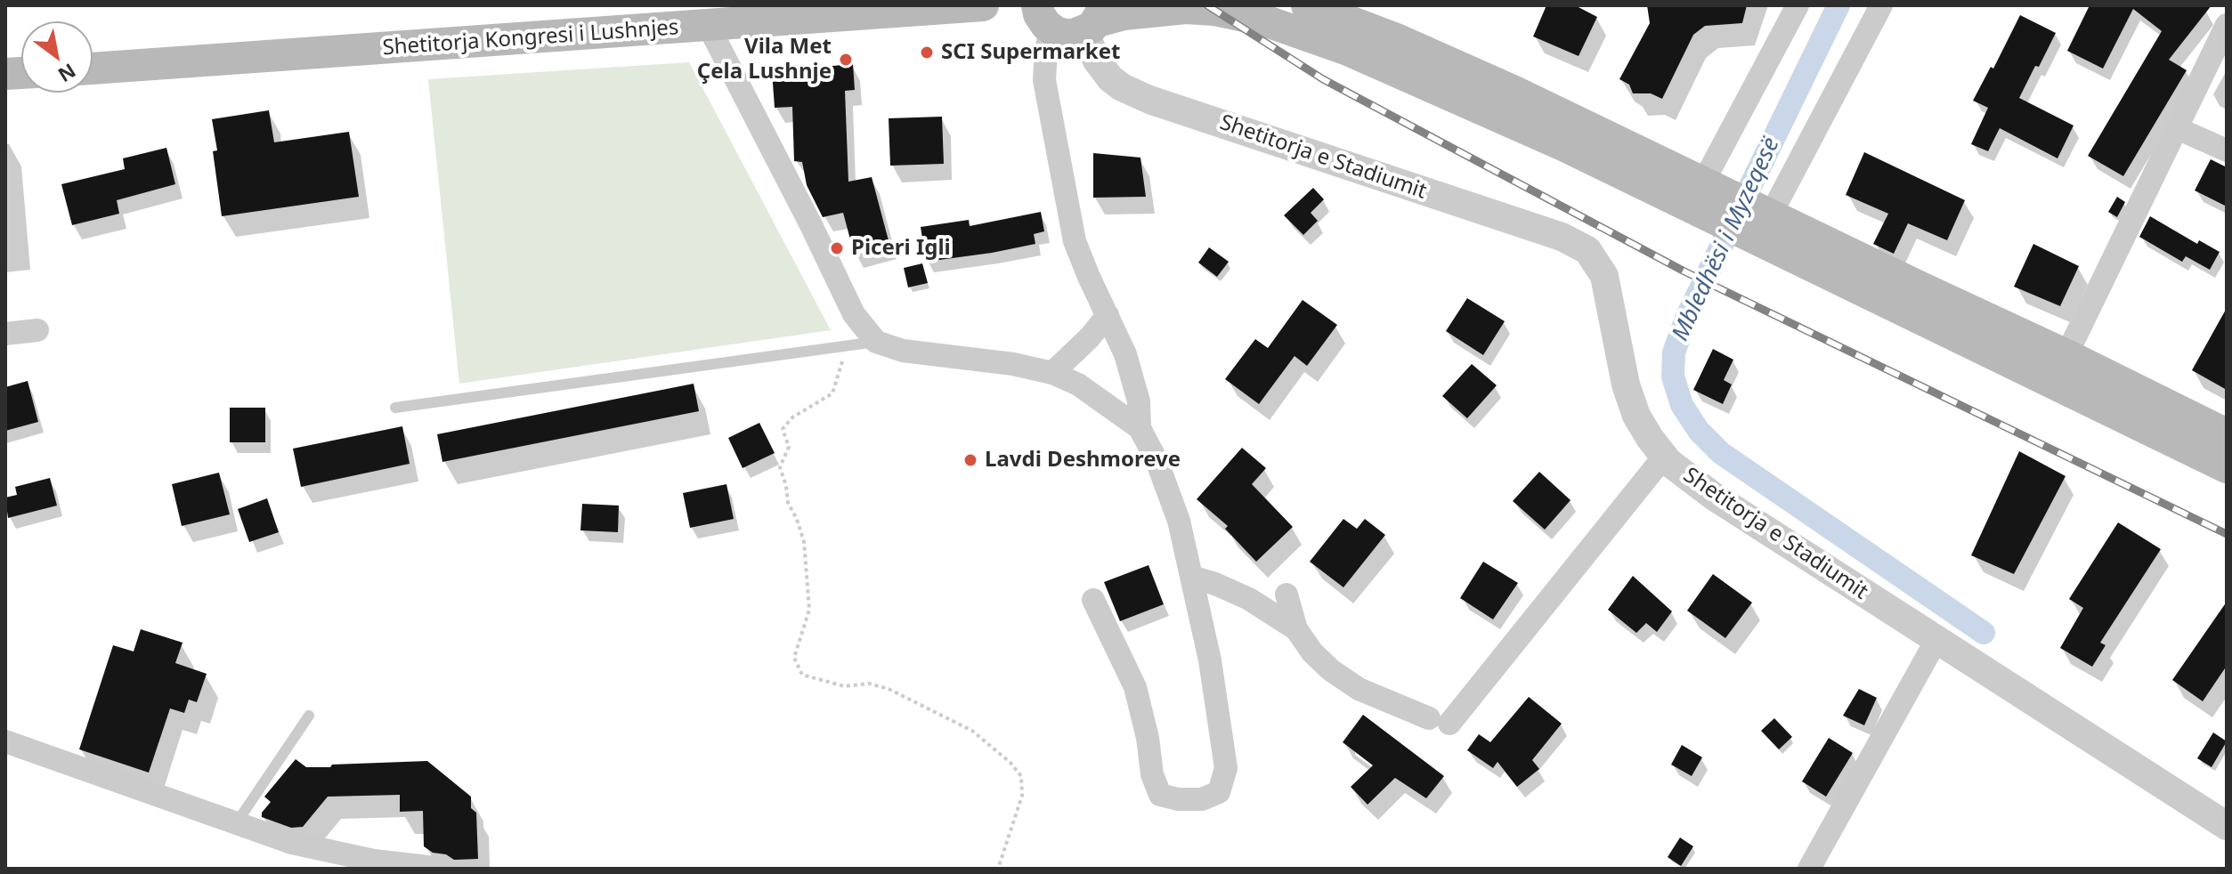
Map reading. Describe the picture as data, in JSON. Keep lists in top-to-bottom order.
{
  "streets": {
    "main road": ["Shetitorja Kongresi i Lushnjes"],
    "street": ["Shetitorja e Stadiumit"]
  },
  "water": ["Mbledhësi i Myzeqesë"],
  "places": [
    "SCI Supermarket",
    "Vila Met Çela Lushnje",
    "Piceri Igli",
    "Lavdi Deshmoreve"
  ],
  "north": "bottom right"
}
